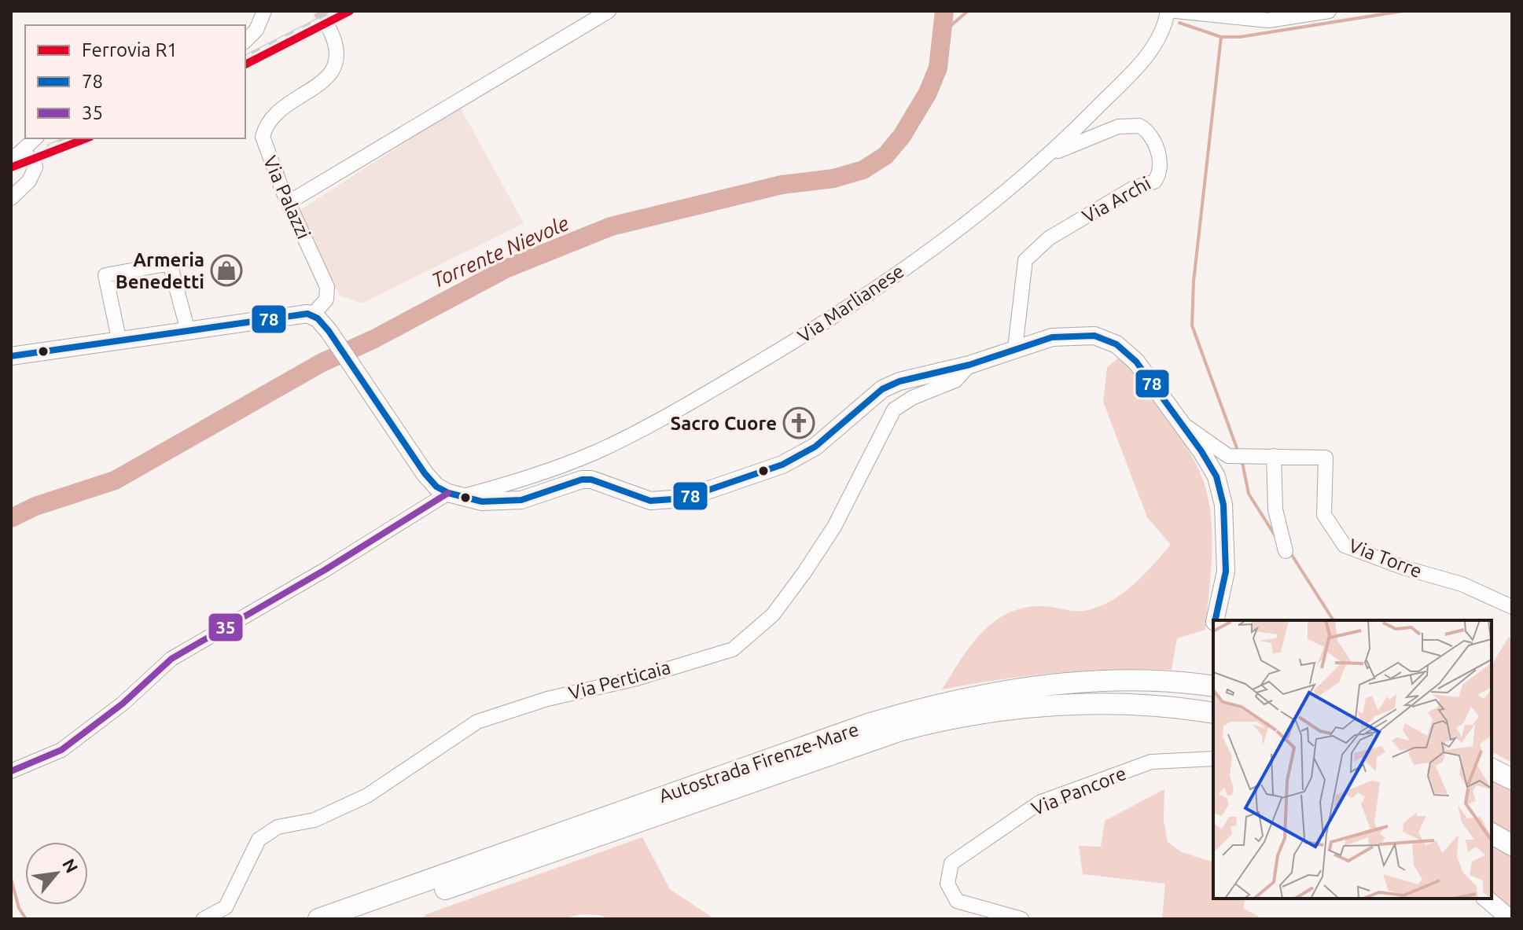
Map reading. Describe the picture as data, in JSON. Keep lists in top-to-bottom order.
{
  "streets": {
    "highway": ["Autostrada Firenze-Mare"],
    "street": [
      "Via Palazzi",
      "Via Archi",
      "Via Marlianese",
      "Via Torre",
      "Via Perticaia",
      "Via Pancore"
    ]
  },
  "crossings": [
    ["Via Archi", "Via Marlianese"]
  ],
  "water": ["Torrente Nievole"],
  "places": {
    "shop": ["Armeria Benedetti"],
    "church": ["Sacro Cuore"]
  },
  "lines": ["rail line R1", "transit line 78", "transit line 35"],
  "legend": ["Ferrovia R1", "78", "35"],
  "north": "top right"
}
